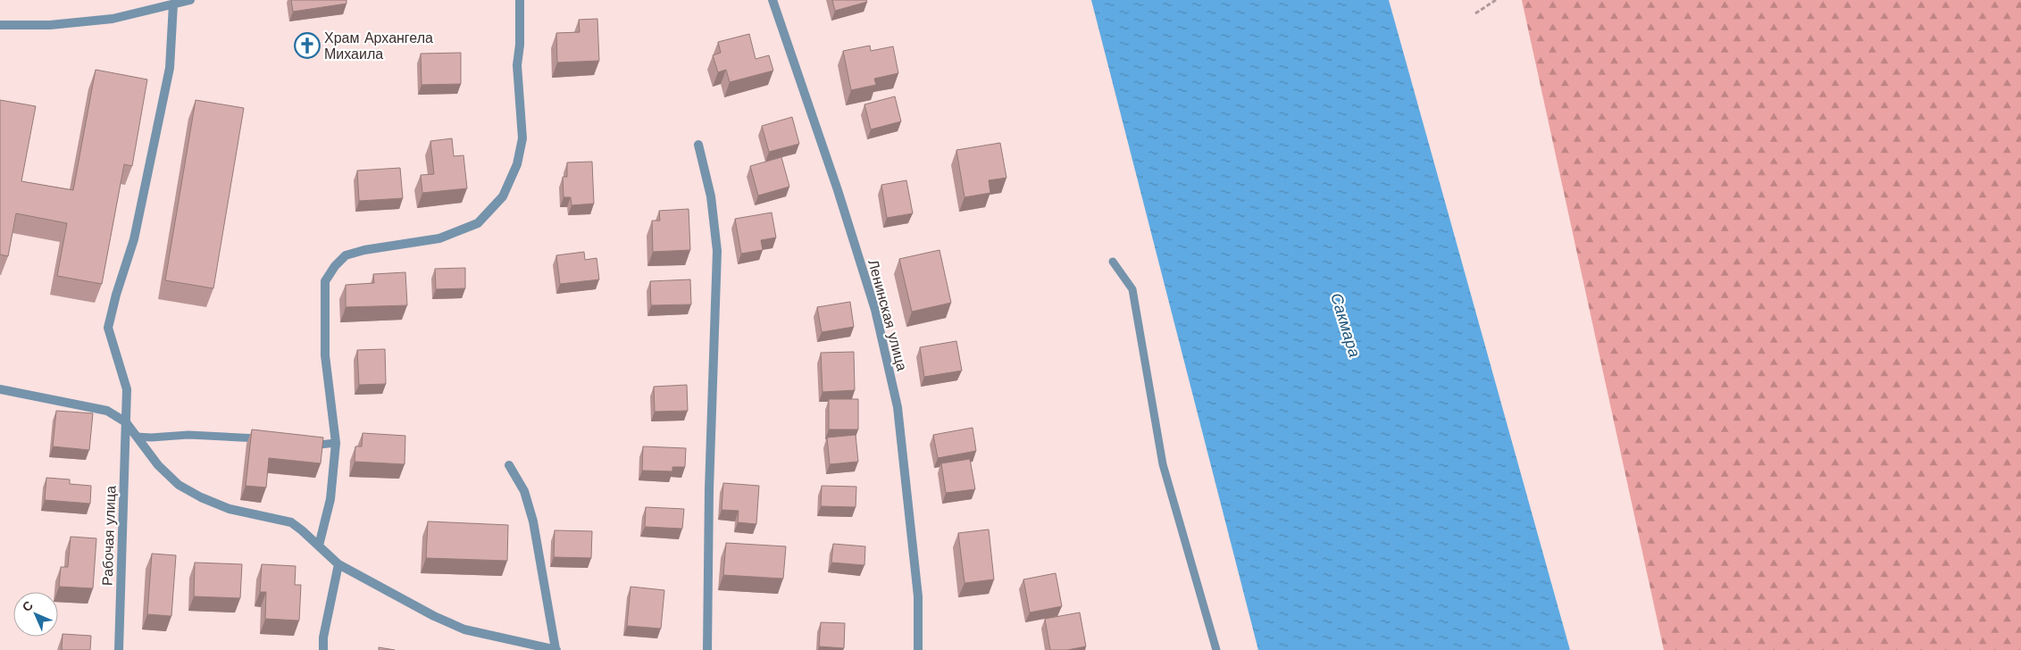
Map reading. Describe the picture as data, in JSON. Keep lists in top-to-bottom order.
{
  "streets": {
    "street": ["Ленинская улица", "Рабочая улица"]
  },
  "water": ["Сакмара"],
  "places": {
    "church": ["Храм Архангела Михаила"]
  },
  "north": "top left"
}
